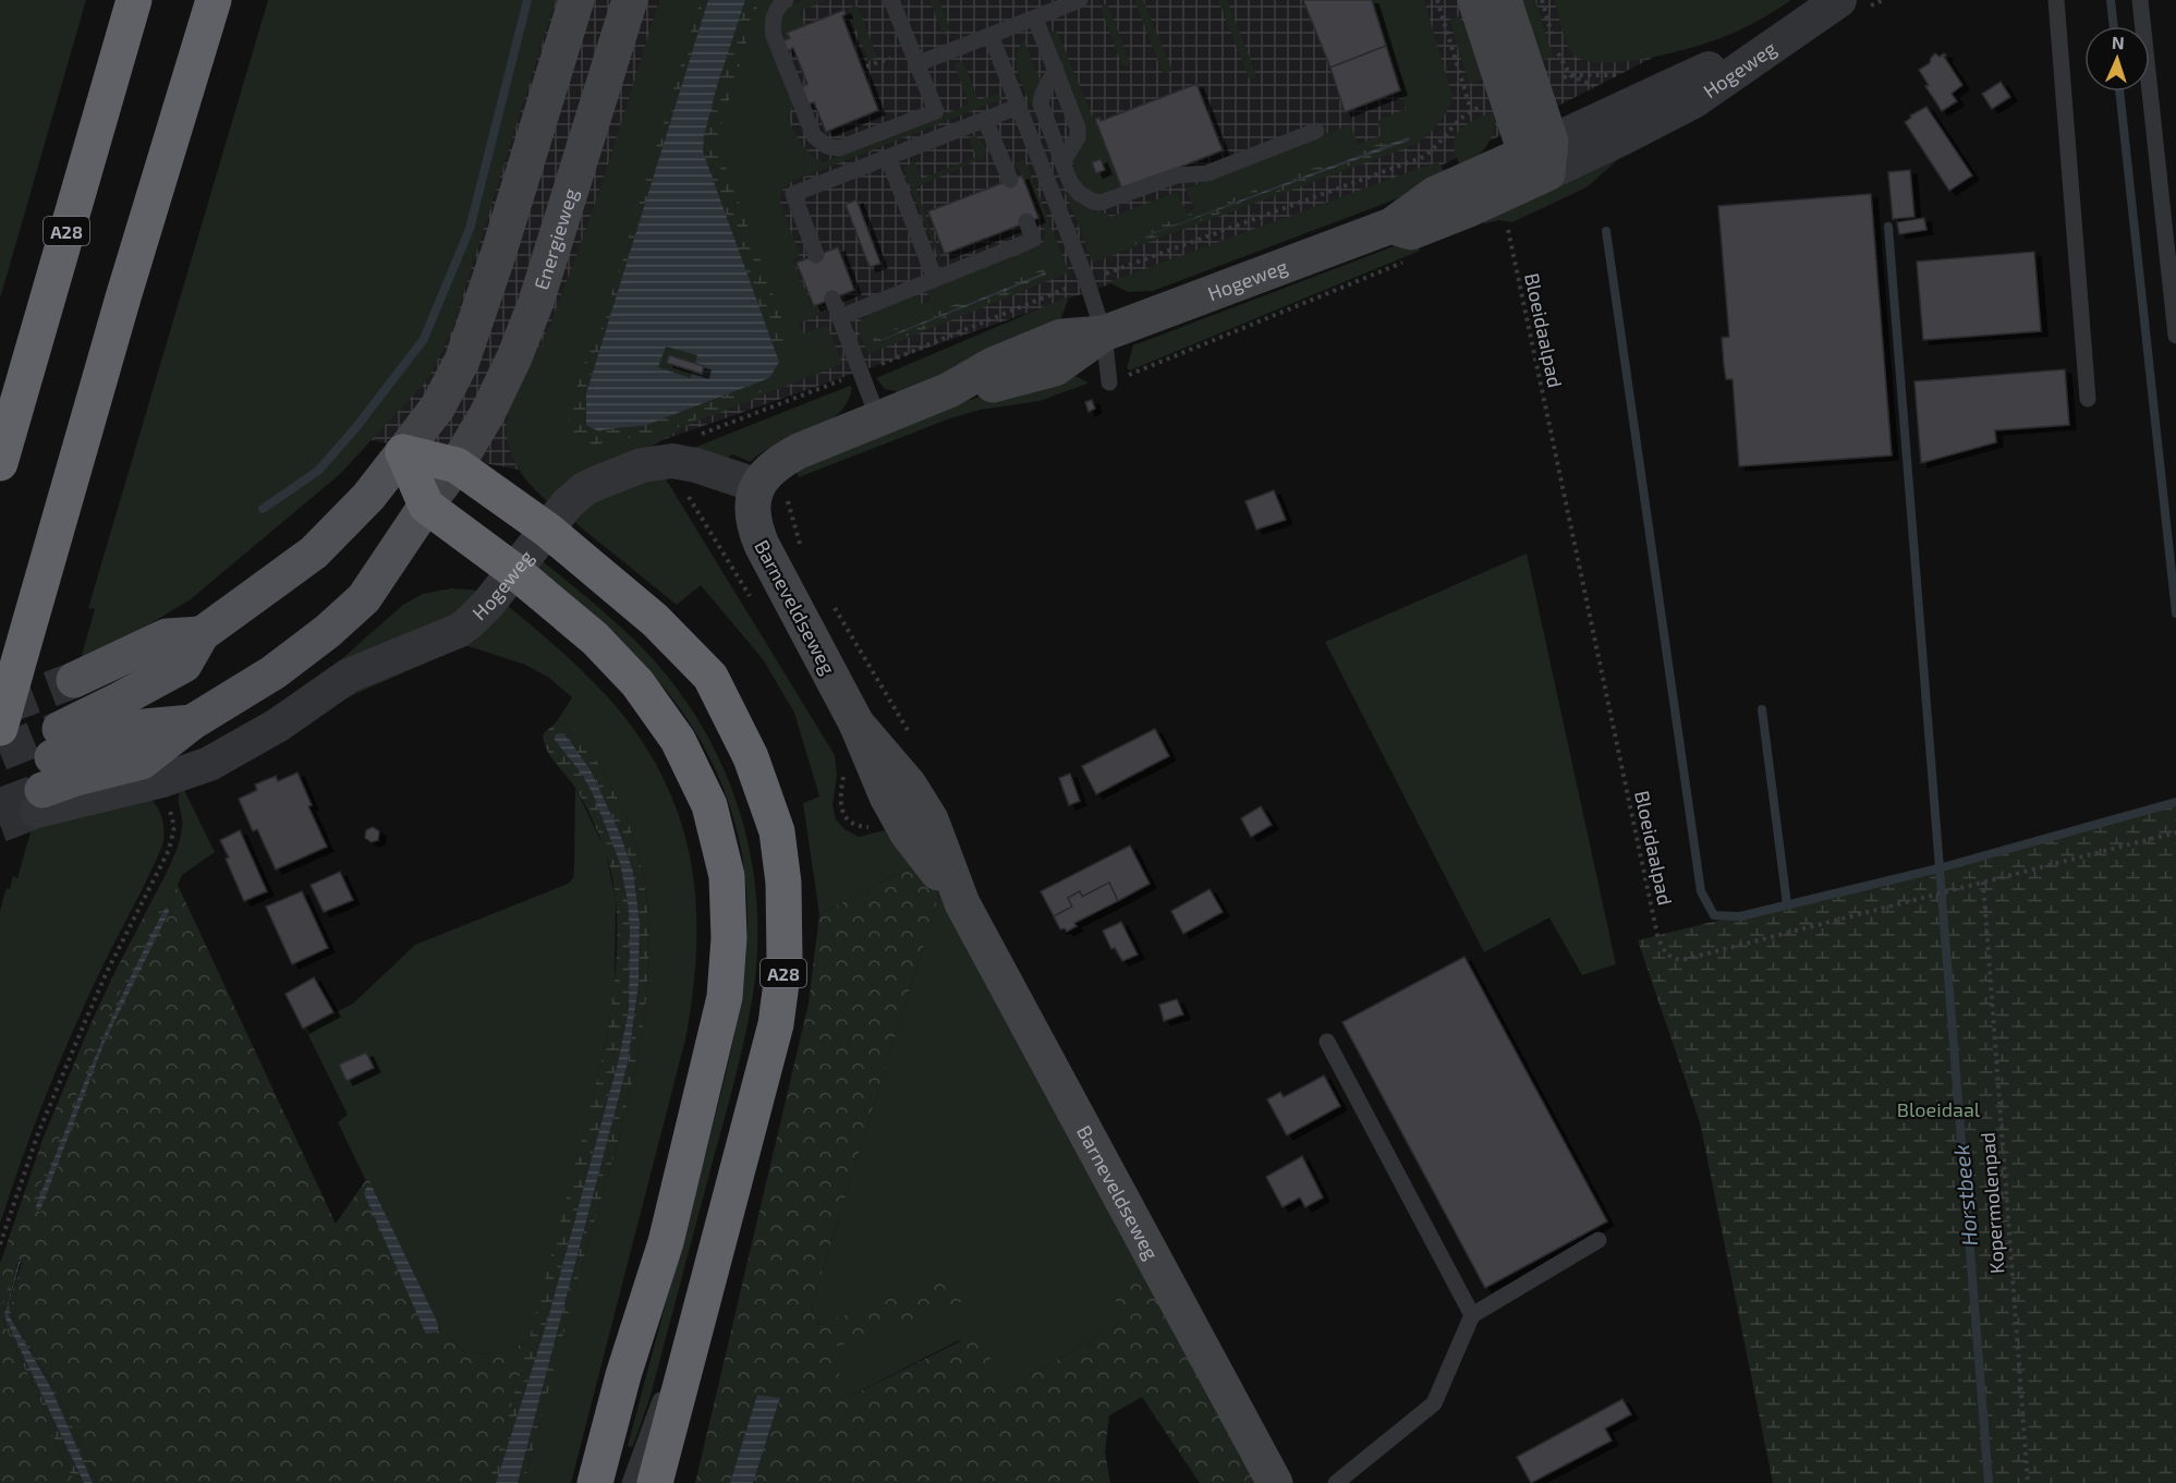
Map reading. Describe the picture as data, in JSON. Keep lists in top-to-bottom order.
{
  "streets": {
    "highway": ["A28"],
    "street": ["Hogeweg", "Energieweg", "Barneveldseweg"],
    "path": ["Bloeidaalpad", "Kopermolenpad"]
  },
  "crossings": [
    ["Hogeweg", "A28"],
    ["Hogeweg", "Barneveldseweg"],
    ["A28", "Energieweg"],
    ["Bloeidaalpad", "Kopermolenpad"]
  ],
  "water": ["Horstbeek"],
  "parks": ["Bloeidaal"],
  "north": "top"
}
